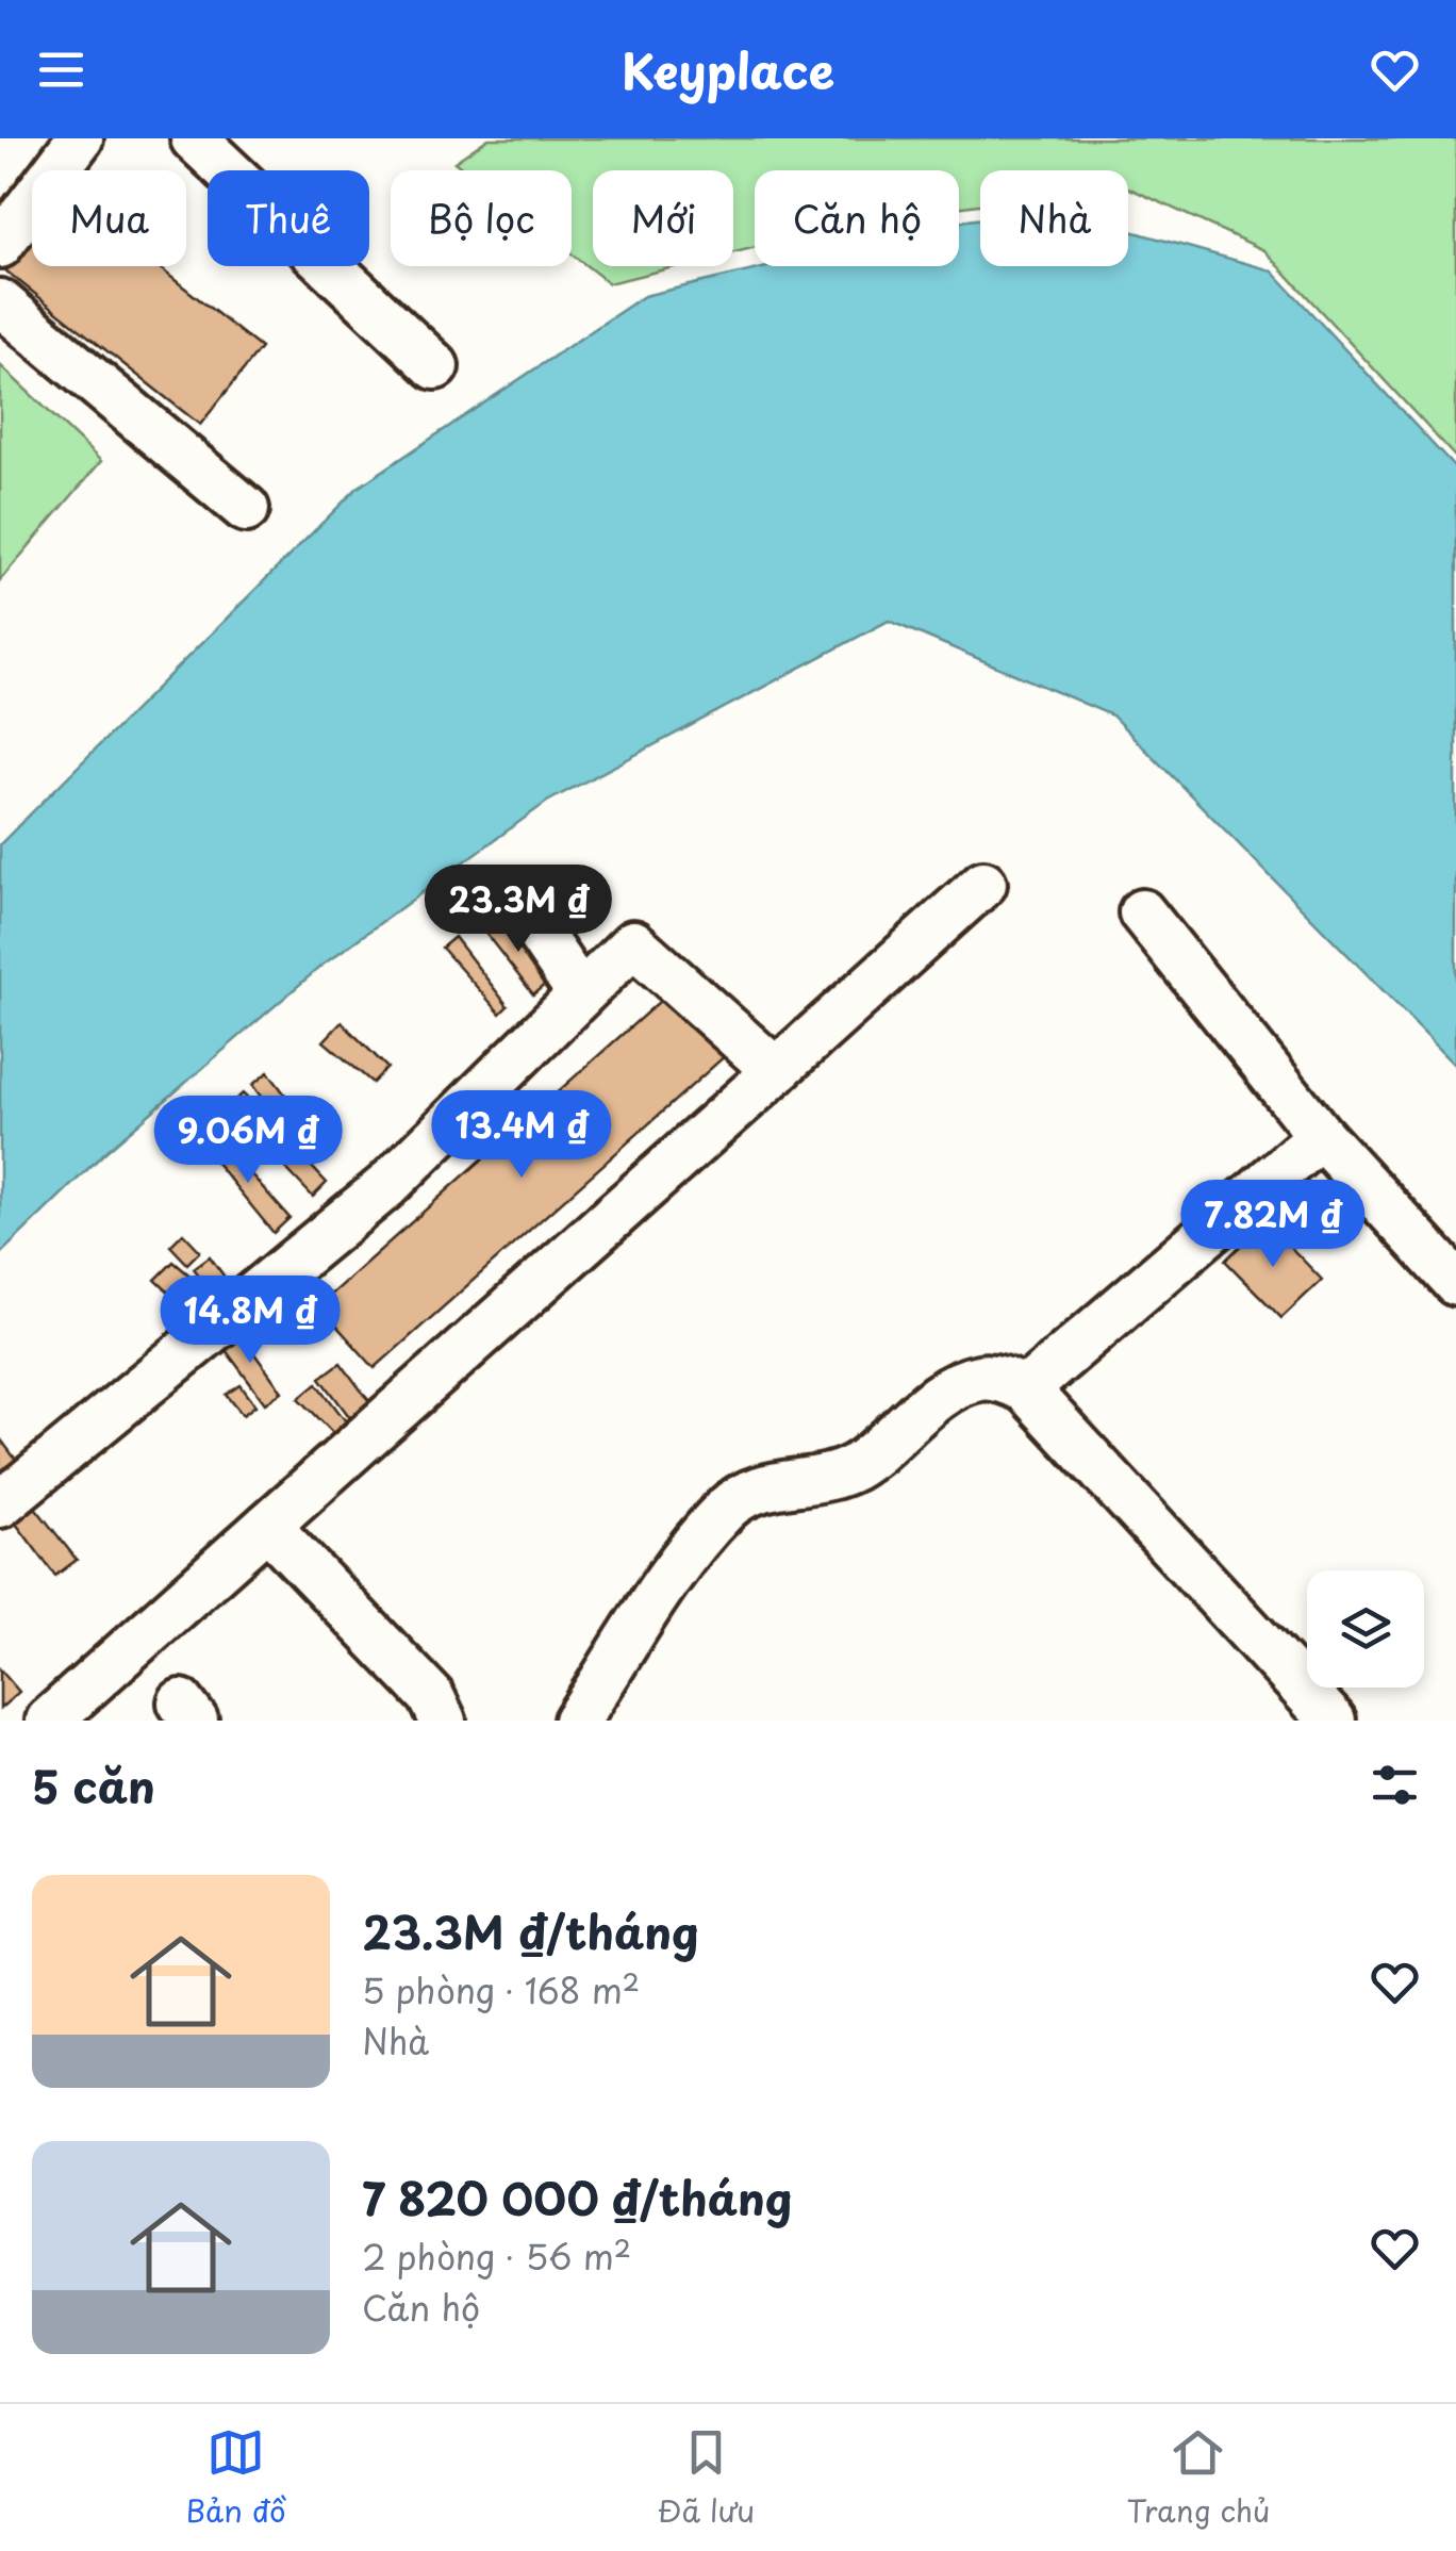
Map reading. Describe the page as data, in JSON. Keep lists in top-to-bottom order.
{
  "page": {
    "header": "Keyplace",
    "chip": [
      "Mua",
      "Thuê",
      "Bộ lọc",
      "Mới",
      "Căn hộ",
      "Nhà"
    ],
    "price": [
      "23.3M ₫",
      "13.4M ₫",
      "9.06M ₫",
      "7.82M ₫",
      "14.8M ₫"
    ],
    "heading": "5 căn",
    "list": [
      {
        "name": "23.3M ₫/tháng",
        "note": "5 phòng · 168 m² · Nhà"
      },
      {
        "name": "7 820 000 ₫/tháng",
        "note": "2 phòng · 56 m² · Căn hộ"
      }
    ],
    "tabs": ["Bản đồ", "Đã lưu", "Trang chủ"]
  }
}
